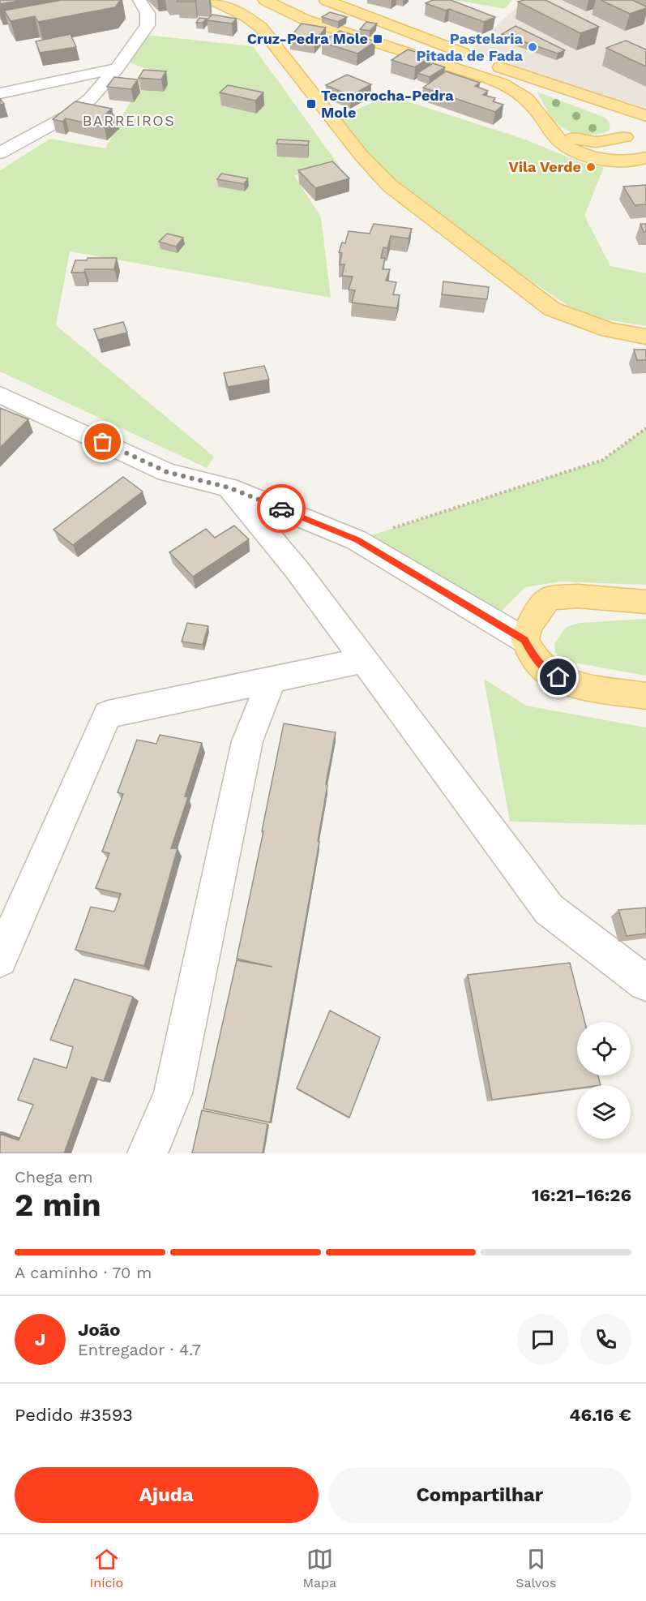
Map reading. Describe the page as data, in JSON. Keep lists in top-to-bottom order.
{
  "districts": ["BARREIROS"],
  "places": {
    "transit": ["Cruz-Pedra Mole", "Tecnorocha-Pedra Mole"],
    "other": ["Pastelaria Pitada de Fada", "Vila Verde"]
  },
  "page": {
    "heading": ["2 min", "Chega em", "16:21–16:26"],
    "panel": [
      "João",
      "Entregador · 4.7",
      "Pedido #3593",
      "46.16 €"
    ],
    "bar": "A caminho · 70 m",
    "round": "J",
    "buttons": ["Ajuda", "Compartilhar"],
    "tabs": ["Início", "Mapa", "Salvos"]
  }
}
